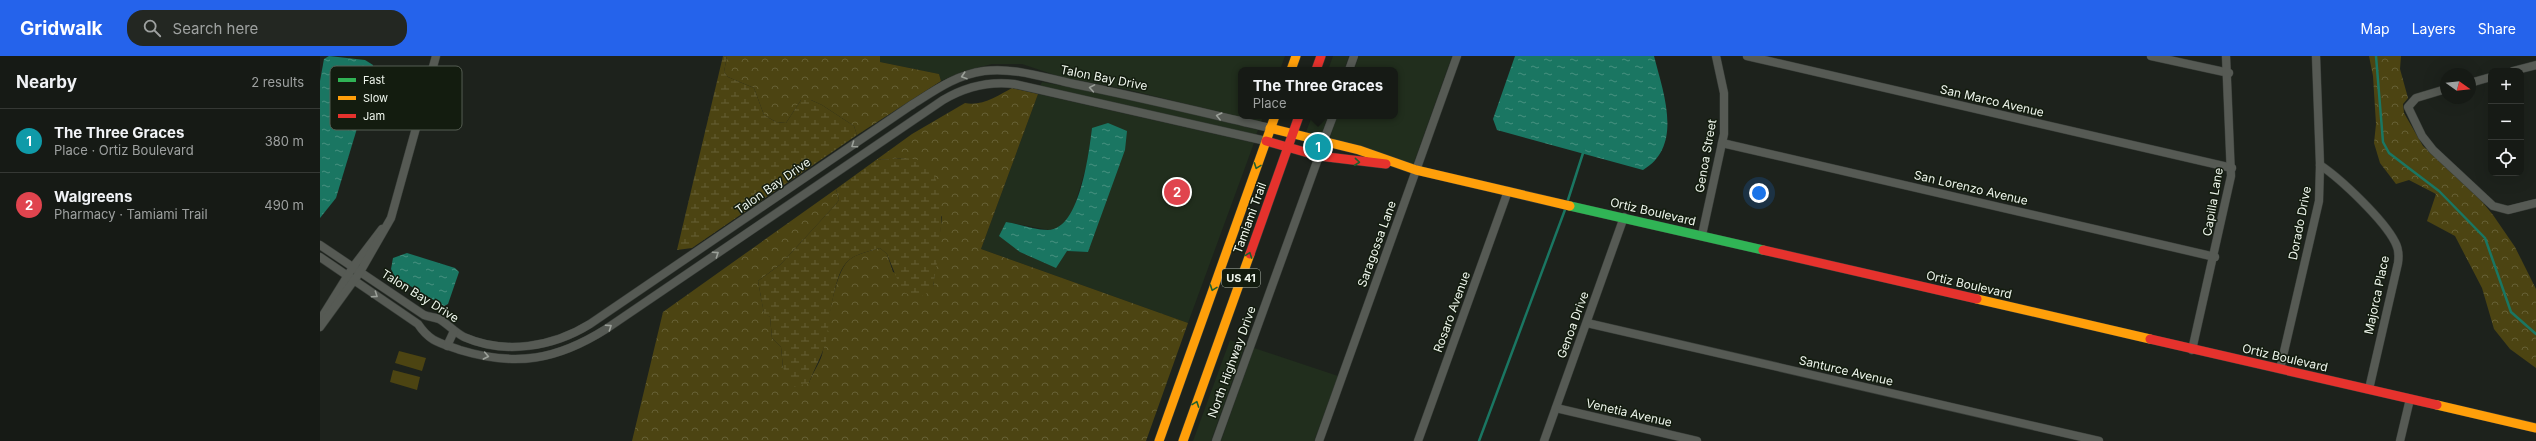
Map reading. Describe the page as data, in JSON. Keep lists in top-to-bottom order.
{
  "streets": {
    "street": [
      "Talon Bay Drive",
      "San Marco Avenue",
      "Genoa Street",
      "San Lorenzo Avenue",
      "Capilla Lane",
      "Ortiz Boulevard",
      "Tamiami Trail",
      "Dorado Drive",
      "Saragossa Lane",
      "US 41",
      "Majorca Place",
      "Rosaro Avenue",
      "Genoa Drive",
      "North Highway Drive",
      "Santurce Avenue",
      "Venetia Avenue"
    ]
  },
  "crossings": [
    ["Talon Bay Drive", "Ortiz Boulevard"],
    ["Talon Bay Drive", "Tamiami Trail"],
    ["San Marco Avenue", "Capilla Lane"],
    ["Genoa Street", "San Lorenzo Avenue"],
    ["Genoa Street", "Ortiz Boulevard"],
    ["San Lorenzo Avenue", "Capilla Lane"],
    ["Capilla Lane", "Ortiz Boulevard"],
    ["Ortiz Boulevard", "Tamiami Trail"],
    ["Ortiz Boulevard", "Dorado Drive"],
    ["Ortiz Boulevard", "Saragossa Lane"],
    ["Ortiz Boulevard", "Majorca Place"],
    ["Ortiz Boulevard", "Rosaro Avenue"],
    ["Ortiz Boulevard", "Genoa Drive"],
    ["Ortiz Boulevard", "North Highway Drive"],
    ["Dorado Drive", "Majorca Place"],
    ["Genoa Drive", "Santurce Avenue"],
    ["Genoa Drive", "Venetia Avenue"]
  ],
  "legend": ["Fast", "Slow", "Jam"],
  "north": "right",
  "page": {
    "header": "Gridwalk",
    "search": "Search here",
    "nav": ["Map", "Layers", "Share"],
    "heading": ["Nearby", "2 results"],
    "popup": ["The Three Graces", "Place"],
    "map_buttons": ["+", "−"],
    "list": [
      {
        "mark": "1",
        "name": "The Three Graces",
        "note": "Place · Ortiz Boulevard",
        "value": "380 m"
      },
      {
        "mark": "2",
        "name": "Walgreens",
        "note": "Pharmacy · Tamiami Trail",
        "value": "490 m"
      }
    ],
    "pins": ["1", "2"]
  }
}
